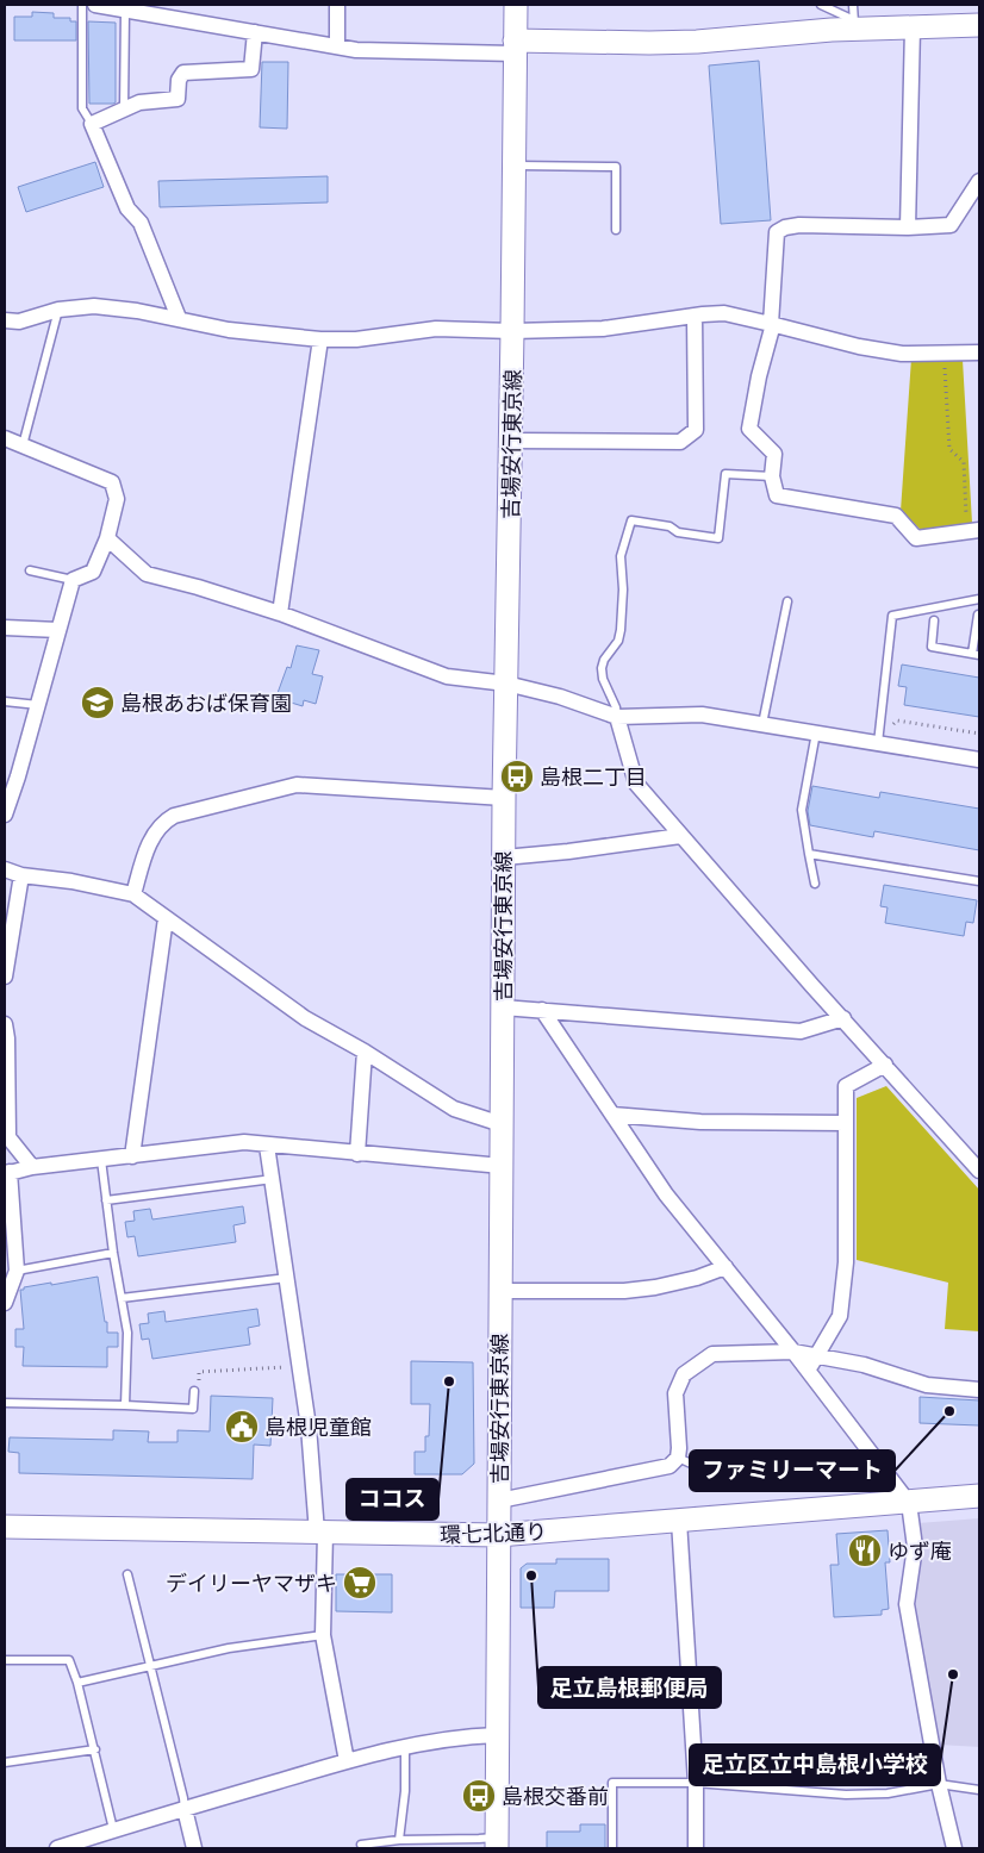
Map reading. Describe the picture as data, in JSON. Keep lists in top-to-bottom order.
{
  "streets": {
    "main road": ["吉場安行東京線", "環七北通り"]
  },
  "crossings": [
    ["吉場安行東京線", "環七北通り"]
  ],
  "places": {
    "school or university": ["島根あおば保育園"],
    "bus stop": ["島根二丁目", "島根交番前"],
    "other": [
      "ココス",
      "ファミリーマート",
      "足立島根郵便局",
      "足立区立中島根小学校"
    ],
    "public building": ["島根児童館"],
    "restaurant": ["ゆず庵"],
    "supermarket": ["デイリーヤマザキ"]
  }
}
